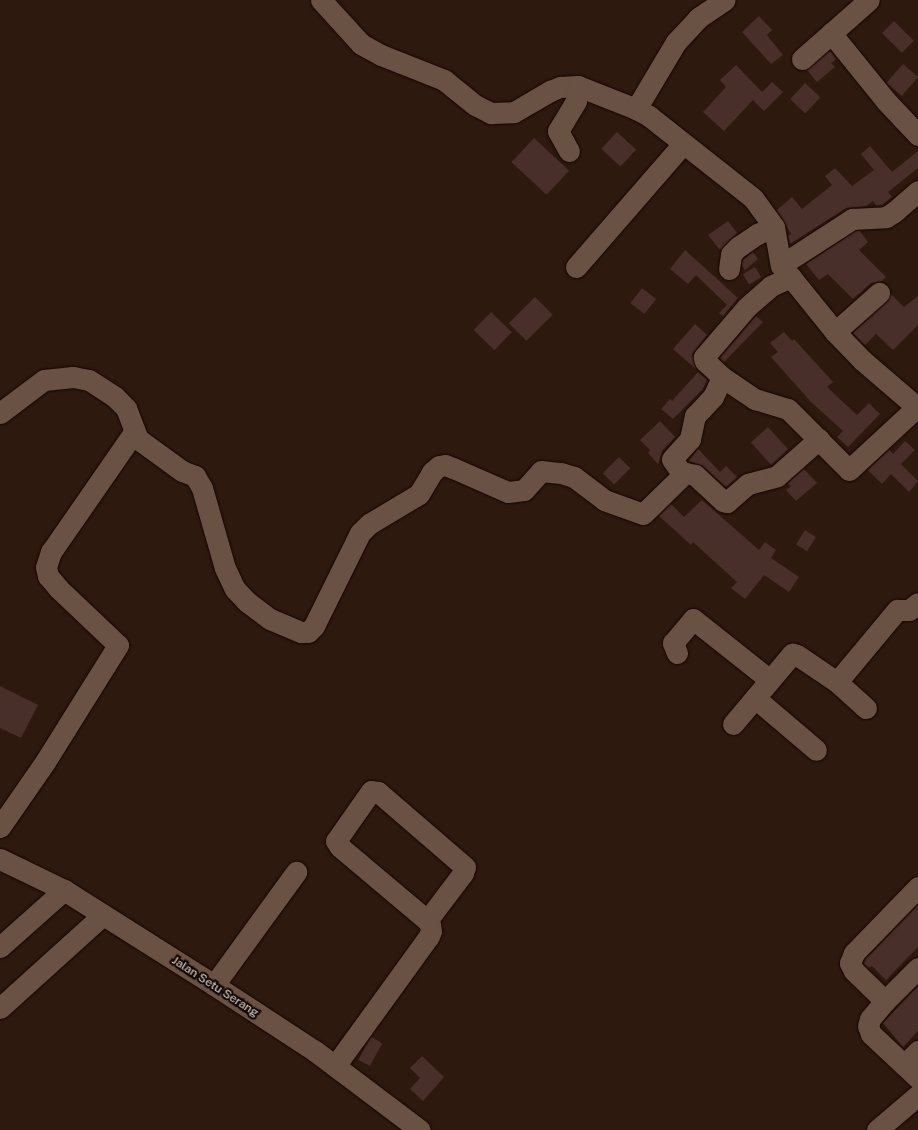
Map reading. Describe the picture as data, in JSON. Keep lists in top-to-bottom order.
{
  "streets": {
    "street": ["Jalan Setu Serang"]
  }
}
